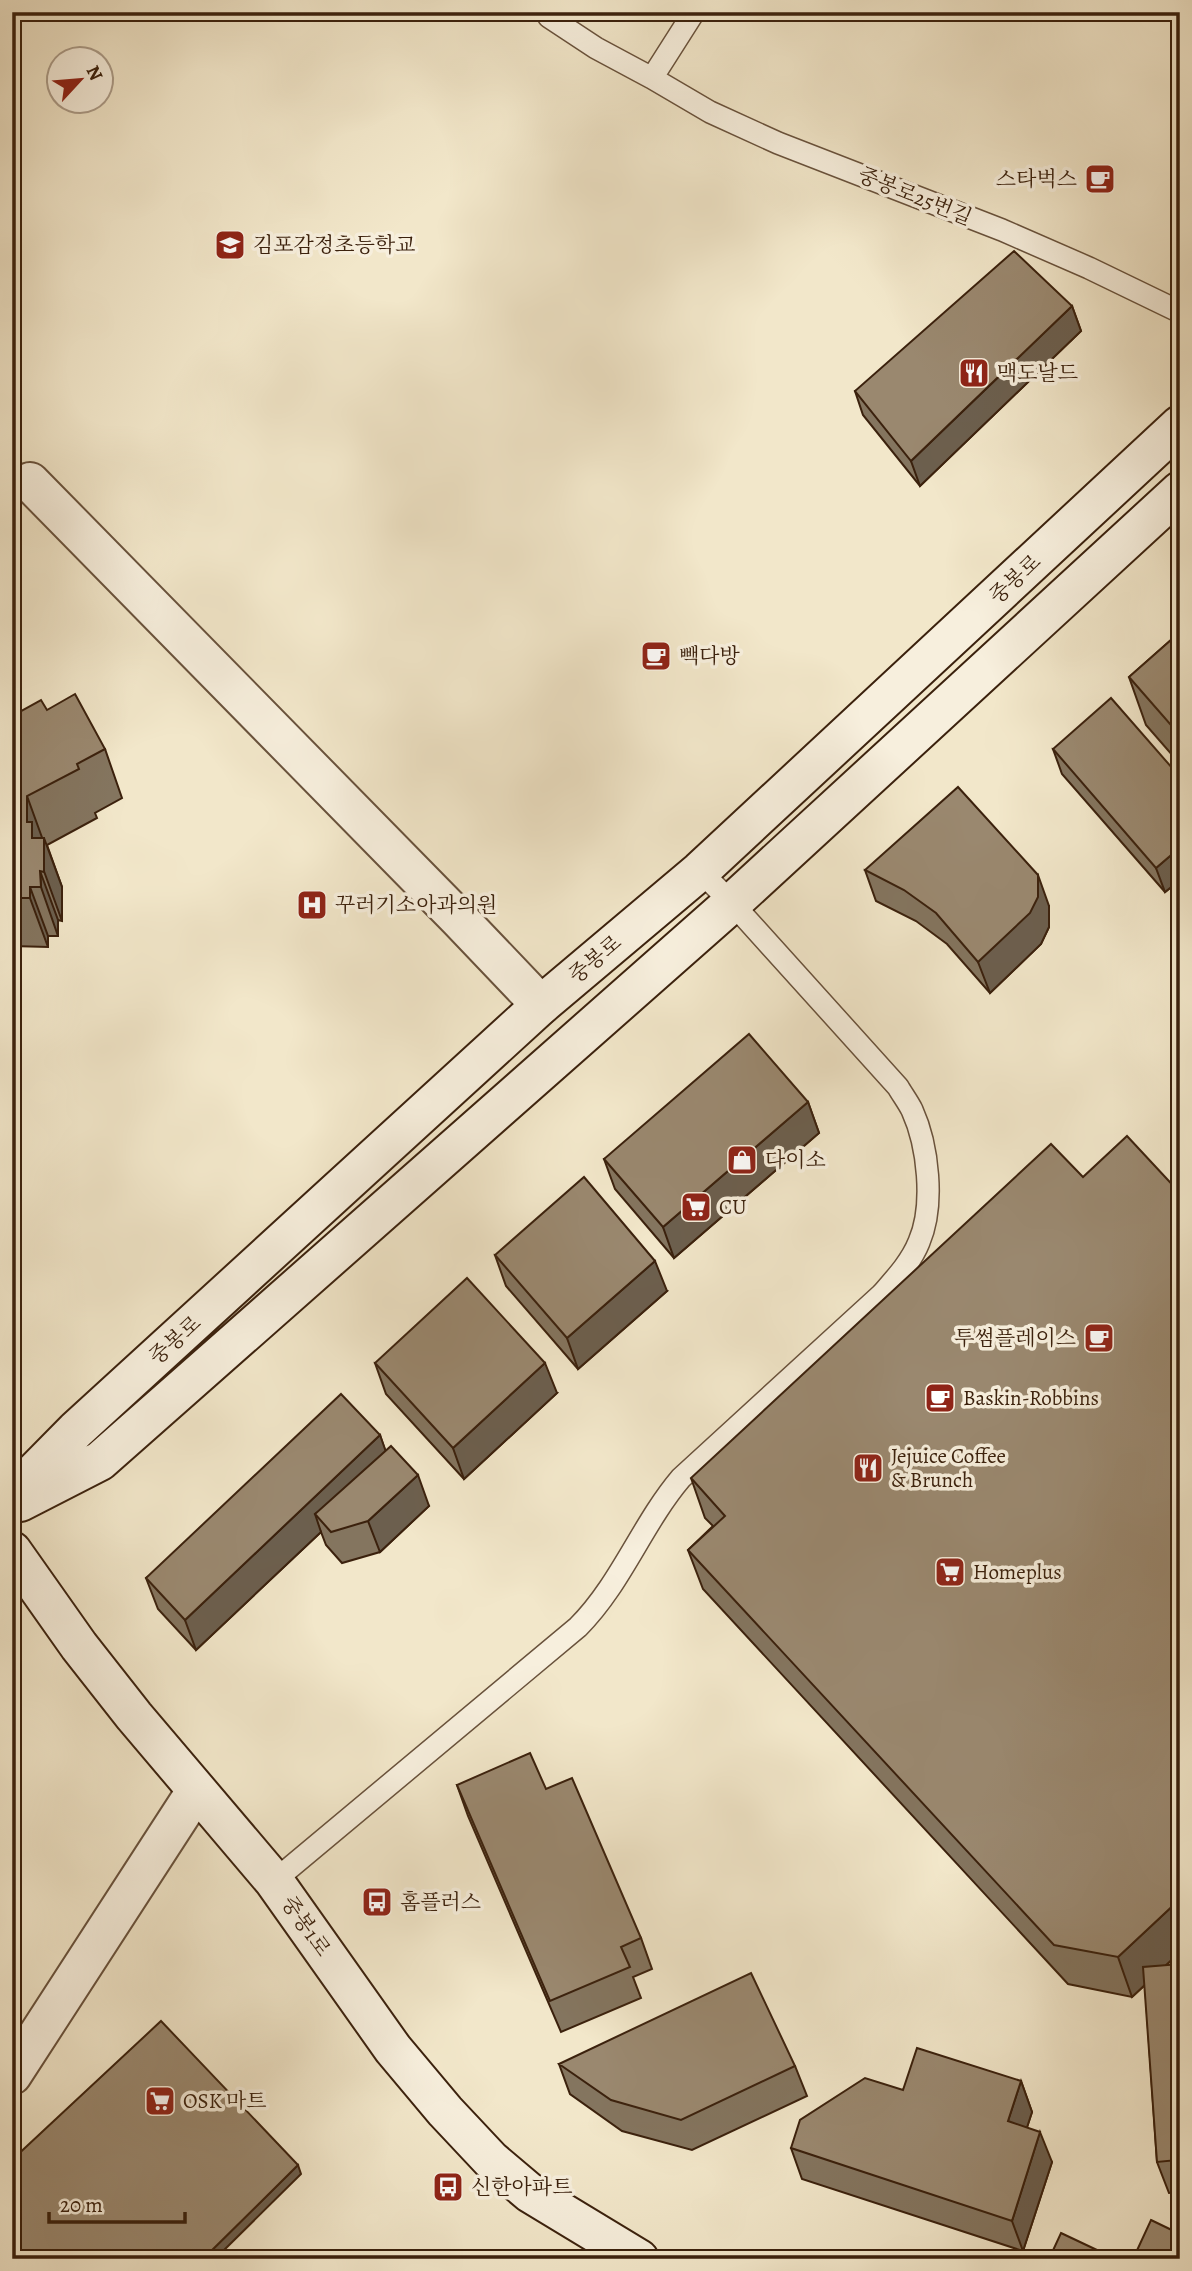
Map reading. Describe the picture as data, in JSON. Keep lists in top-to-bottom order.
{
  "streets": {
    "street": ["중봉로", "중봉1로"],
    "lane": ["중봉로25번길"]
  },
  "places": {
    "cafe": [
      "스타벅스",
      "빽다방",
      "투썸플레이스",
      "Baskin-Robbins"
    ],
    "school or university": ["김포감정초등학교"],
    "restaurant": ["맥도날드", "Jejuice Coffee & Brunch"],
    "hospital": ["꾸러기소아과의원"],
    "shop": ["다이소"],
    "supermarket": ["CU", "Homeplus", "OSK 마트"],
    "bus stop": ["홈플러스", "신한아파트"]
  },
  "scale_bar": "20 m",
  "north": "top right"
}
